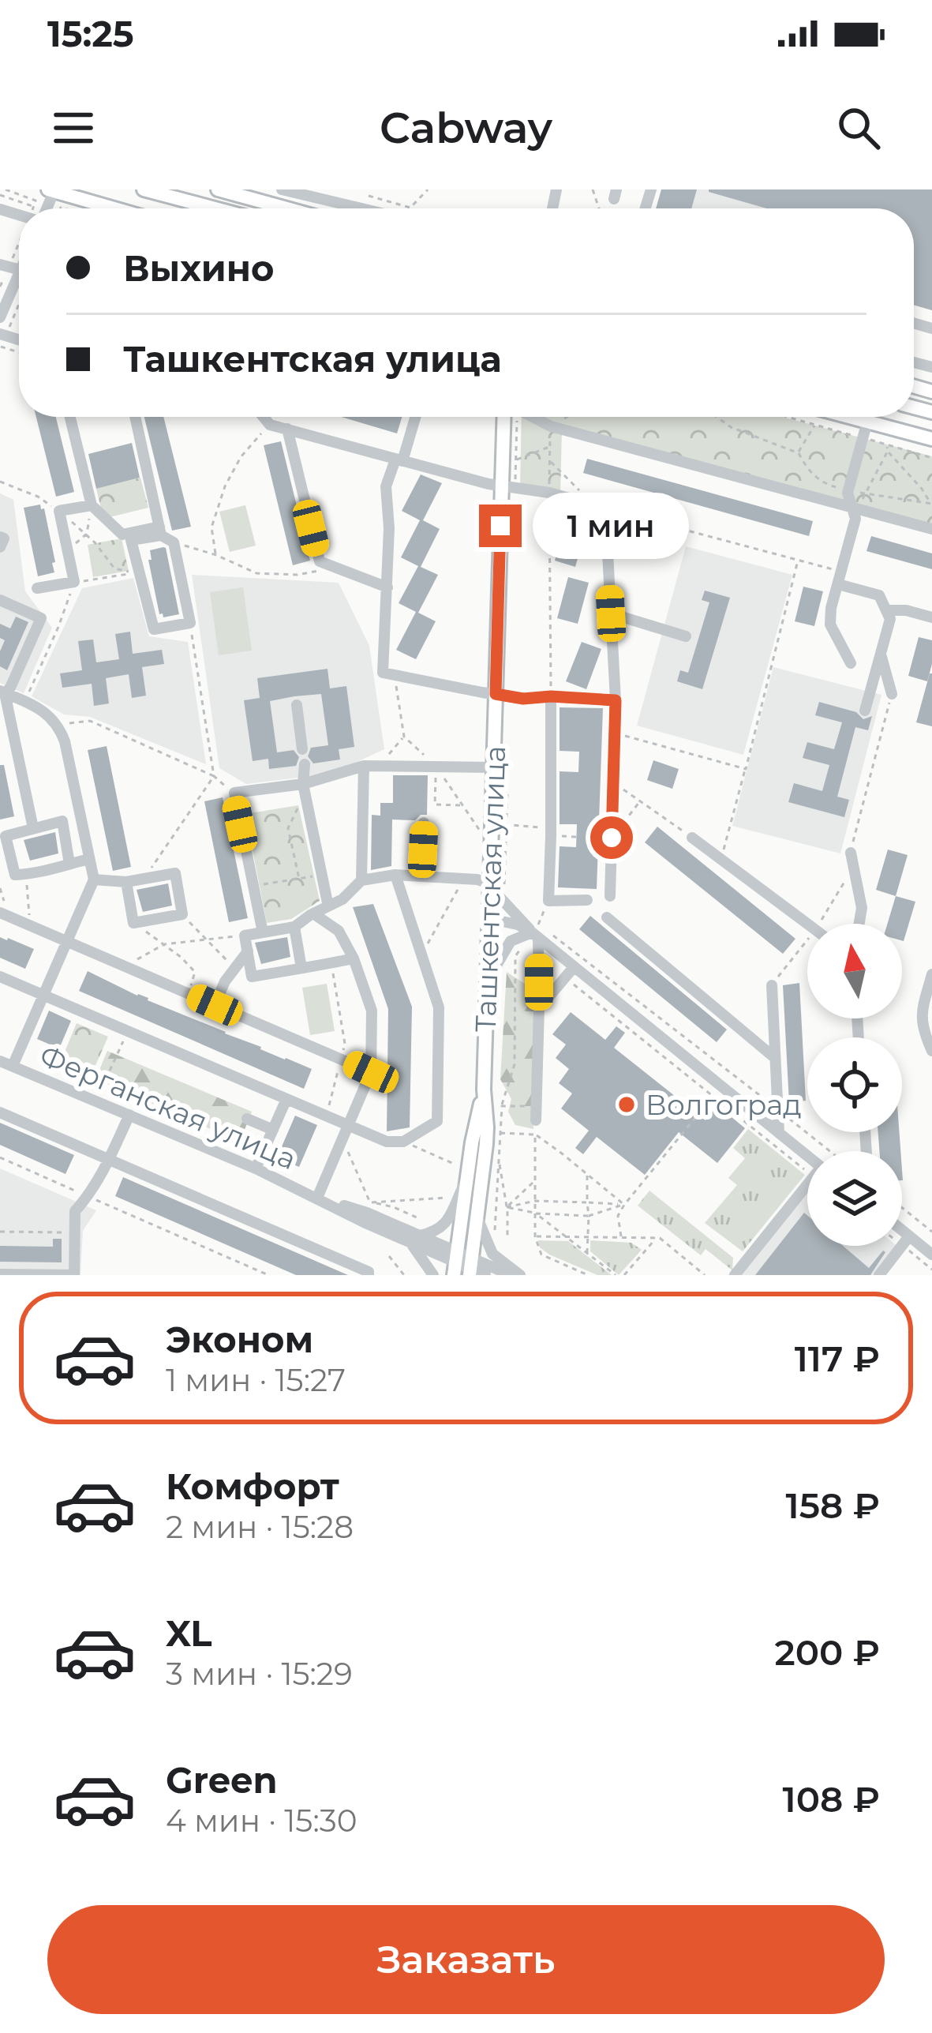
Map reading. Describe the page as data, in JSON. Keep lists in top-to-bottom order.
{
  "streets": {
    "main road": ["Ташкентская улица"],
    "street": ["Ферганская улица"]
  },
  "crossings": [
    ["Ташкентская улица", "Ферганская улица"]
  ],
  "places": ["Волгоград"],
  "north": "top",
  "page": {
    "status": "15:25",
    "header": "Cabway",
    "banner": ["Выхино", "Ташкентская улица"],
    "bubble": "1 мин",
    "list": [
      {
        "name": "Эконом",
        "note": "1 мин · 15:27",
        "value": "117 ₽"
      },
      {
        "name": "Комфорт",
        "note": "2 мин · 15:28",
        "value": "158 ₽"
      },
      {
        "name": "XL",
        "note": "3 мин · 15:29",
        "value": "200 ₽"
      },
      {
        "name": "Green",
        "note": "4 мин · 15:30",
        "value": "108 ₽"
      }
    ],
    "buttons": "Заказать"
  }
}
